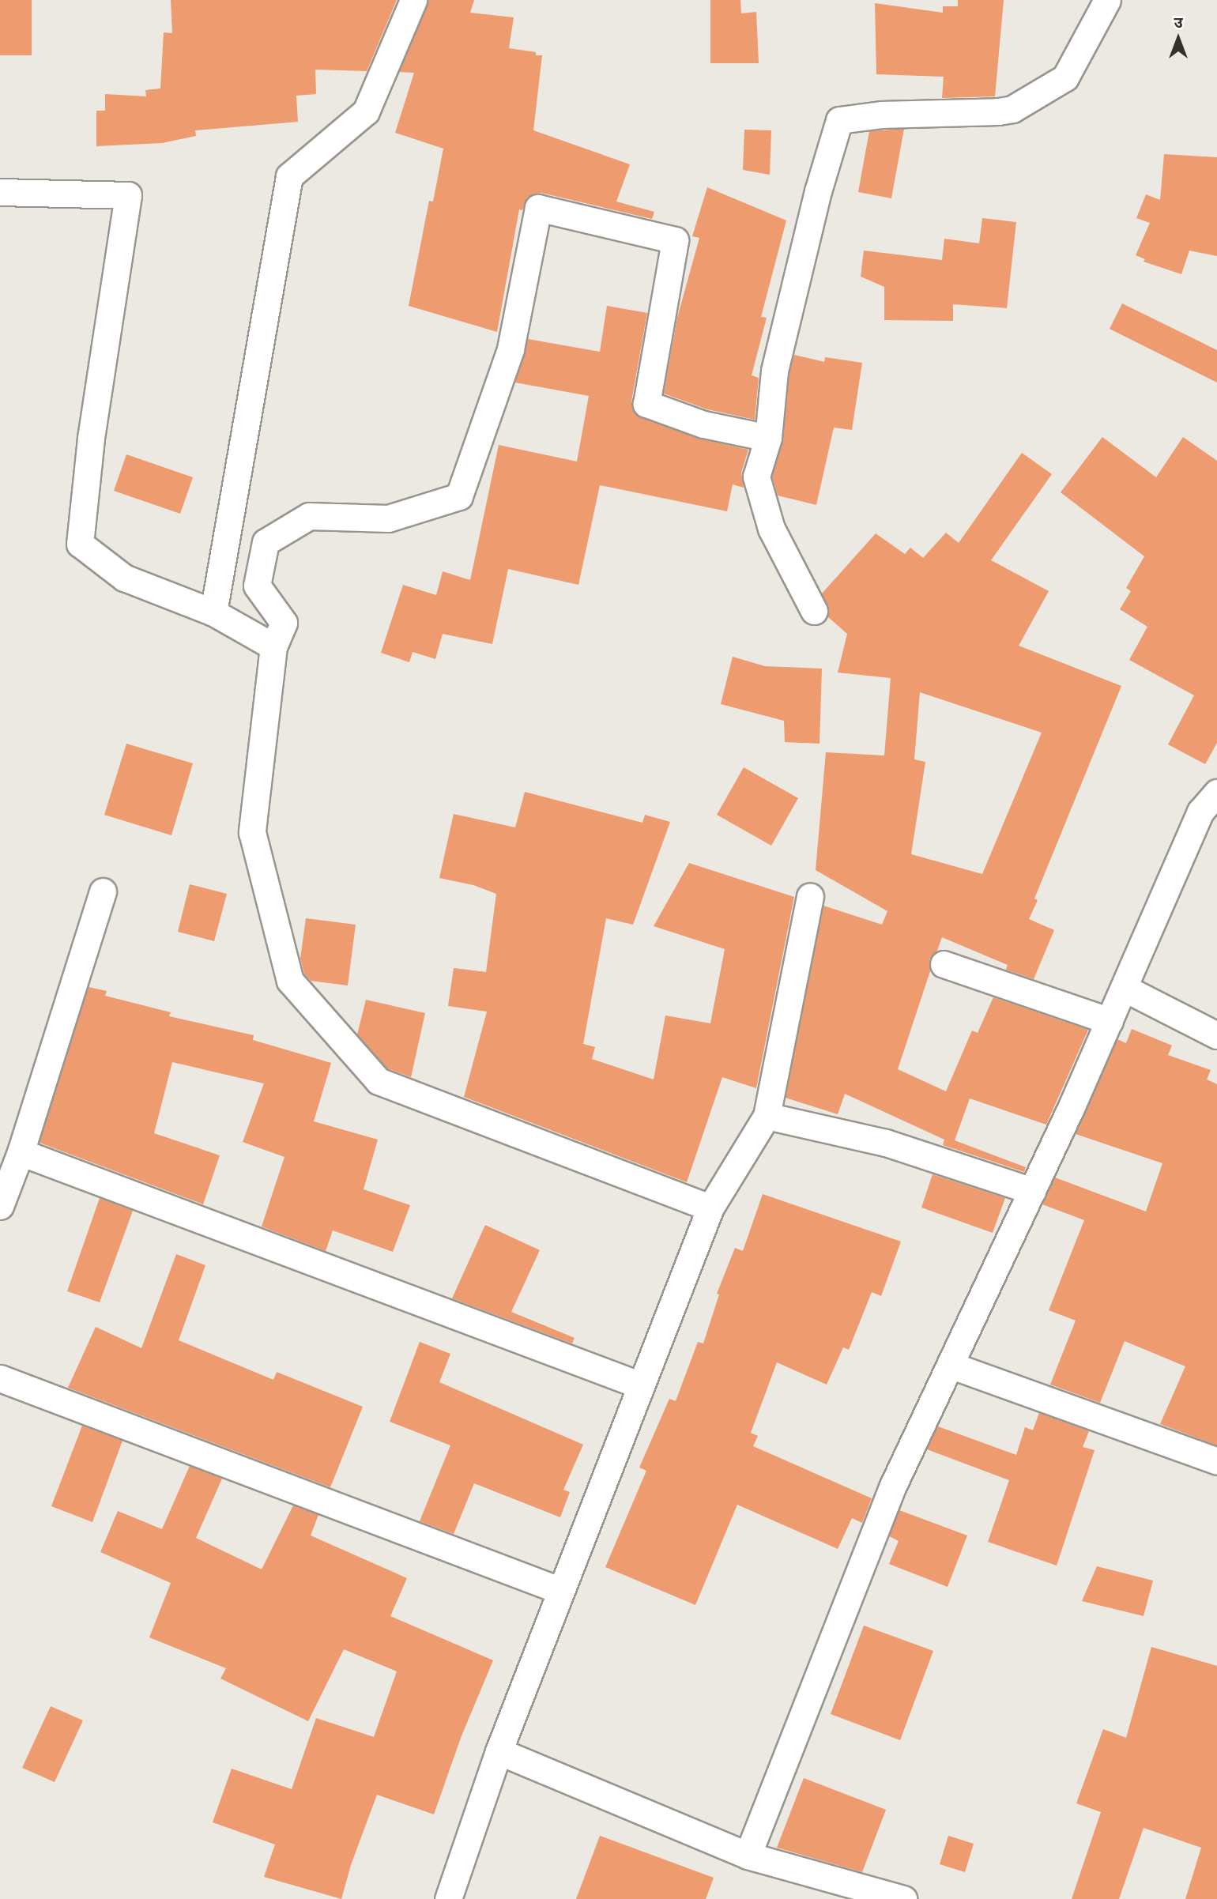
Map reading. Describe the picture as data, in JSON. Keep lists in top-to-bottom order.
{
  "north": "top"
}
